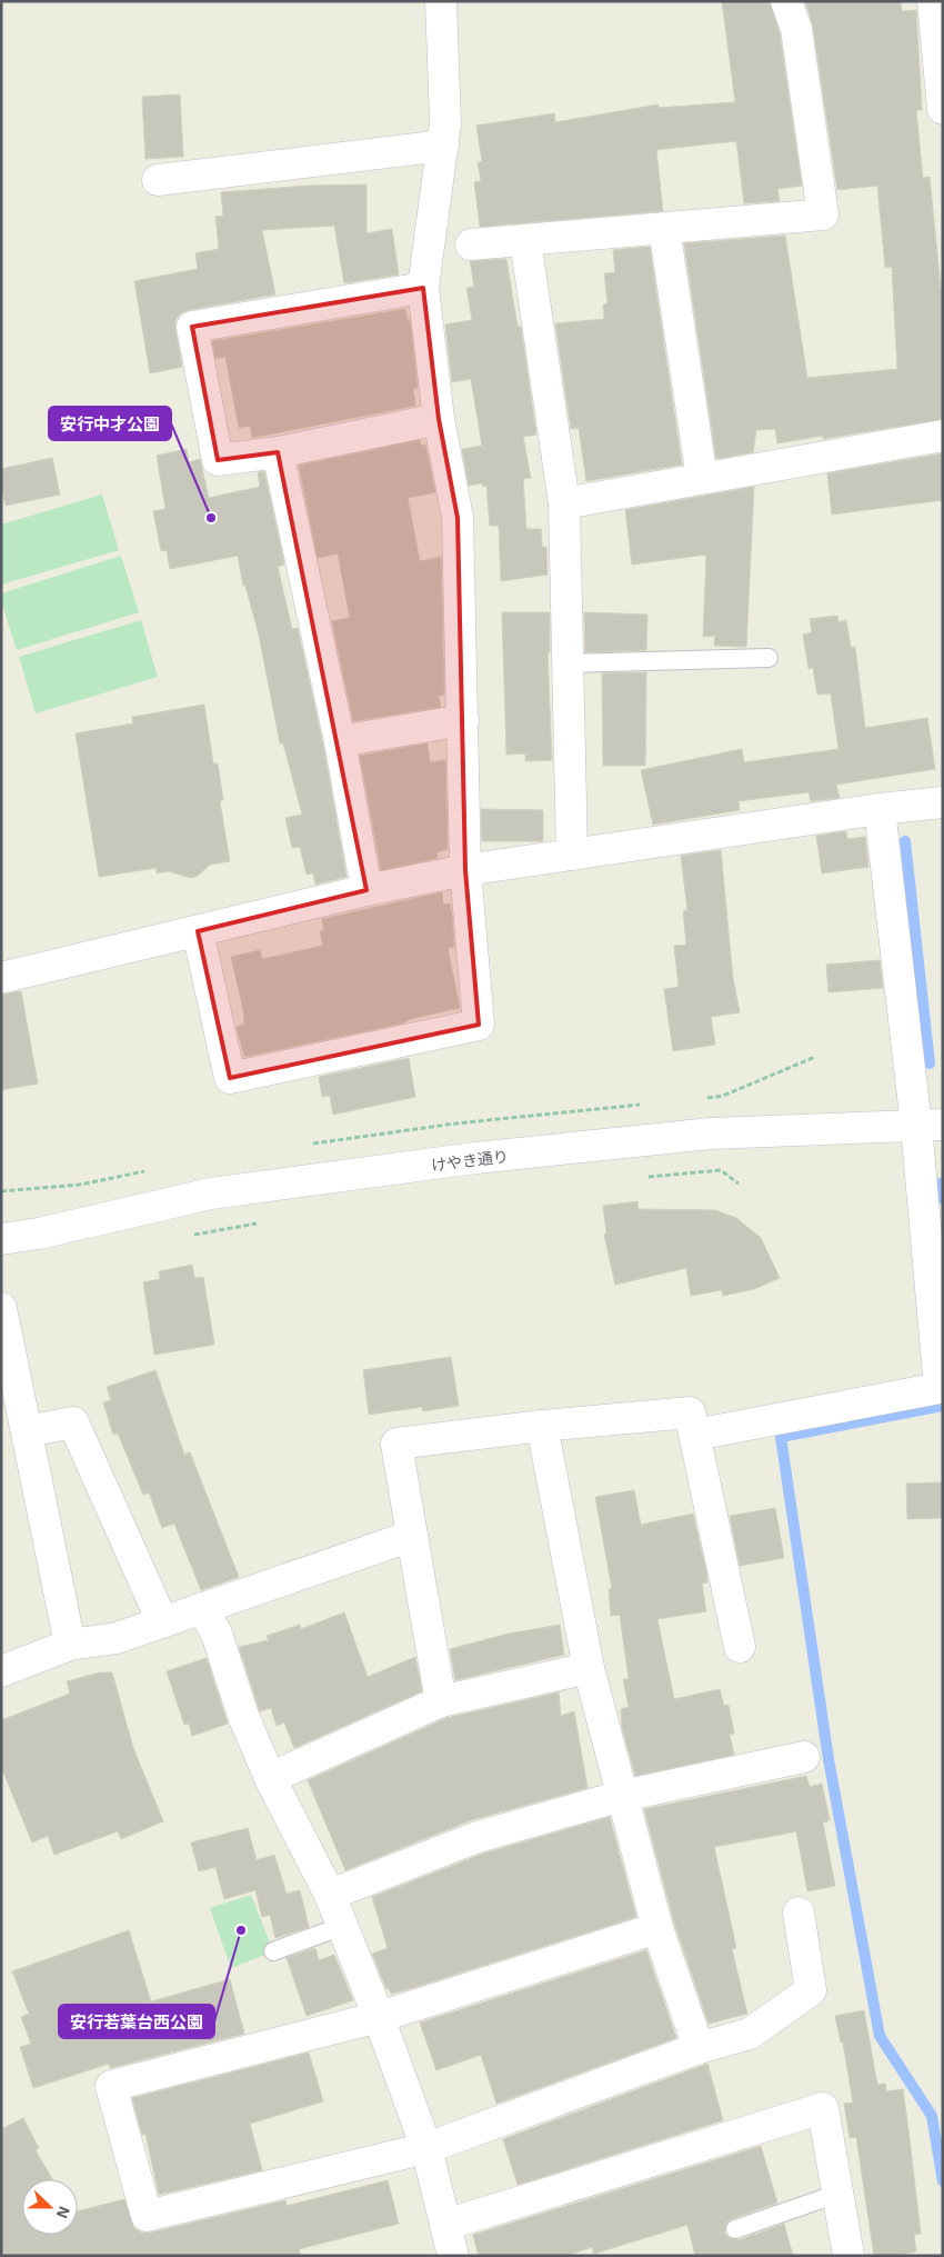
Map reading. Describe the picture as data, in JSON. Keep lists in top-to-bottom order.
{
  "streets": {
    "street": ["けやき通り"]
  },
  "places": ["安行中才公園", "安行若葉台西公園"],
  "north": "right"
}
